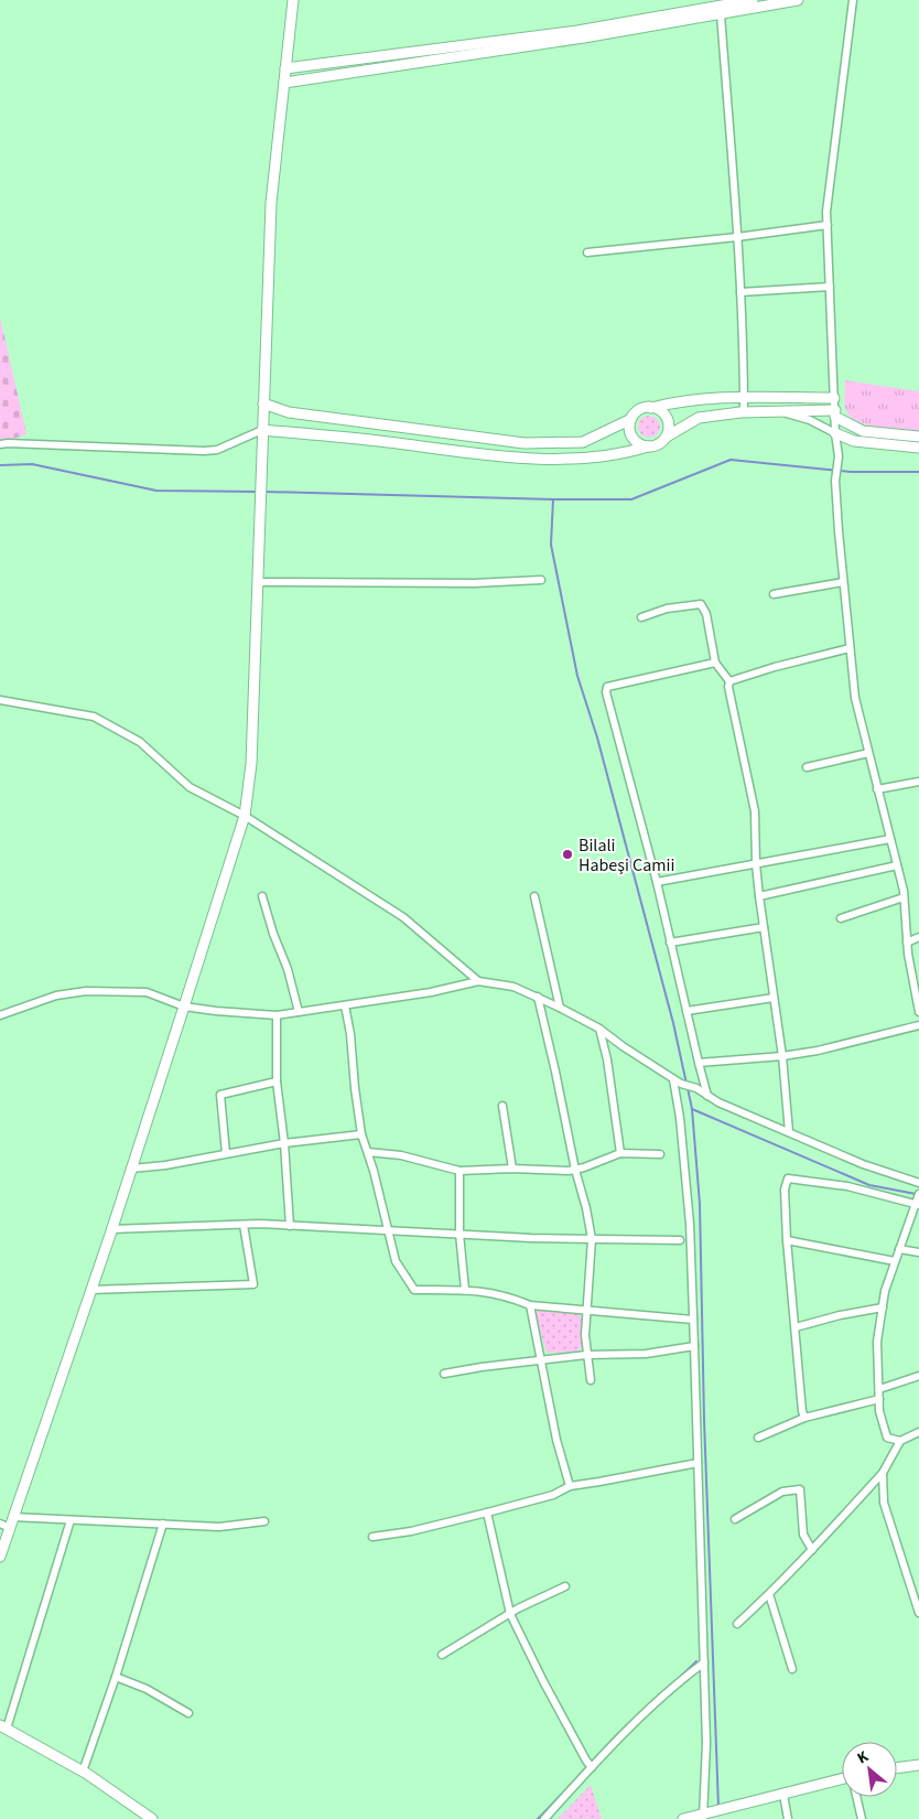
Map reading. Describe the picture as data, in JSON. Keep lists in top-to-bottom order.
{
  "places": ["Bilali Habeşi Camii"],
  "north": "top left"
}
